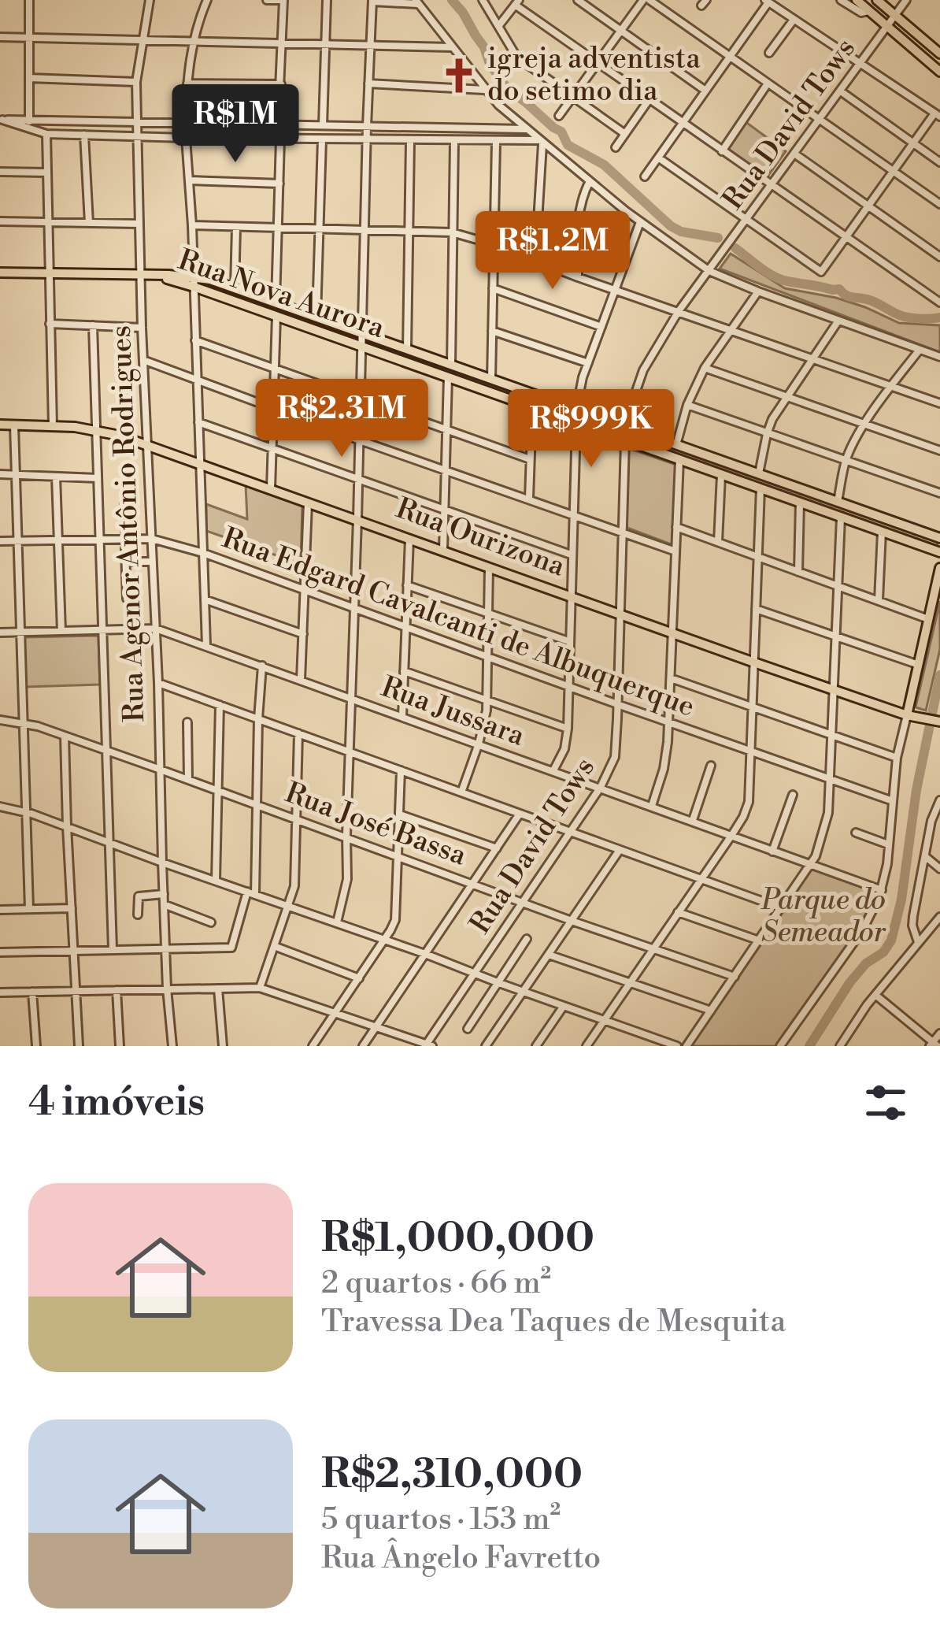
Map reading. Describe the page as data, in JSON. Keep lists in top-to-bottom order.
{
  "streets": {
    "main road": ["Rua Nova Aurora", "Rua Ourizona"],
    "street": [
      "Rua David Tows",
      "Rua Agenor Antônio Rodrigues",
      "Rua Edgard Cavalcanti de Albuquerque",
      "Rua Jussara",
      "Rua José Bassa"
    ]
  },
  "crossings": [
    ["Rua David Tows", "Rua Nova Aurora"],
    ["Rua David Tows", "Rua Ourizona"],
    ["Rua David Tows", "Rua Edgard Cavalcanti de Albuquerque"],
    ["Rua David Tows", "Rua Jussara"],
    ["Rua David Tows", "Rua José Bassa"],
    ["Rua Nova Aurora", "Rua Agenor Antônio Rodrigues"],
    ["Rua Agenor Antônio Rodrigues", "Rua Ourizona"],
    ["Rua Agenor Antônio Rodrigues", "Rua Edgard Cavalcanti de Albuquerque"],
    ["Rua Agenor Antônio Rodrigues", "Rua Jussara"],
    ["Rua Agenor Antônio Rodrigues", "Rua José Bassa"]
  ],
  "parks": ["Parque do Semeador"],
  "places": {
    "church": ["igreja adventista do setimo dia"]
  },
  "page": {
    "price": [
      "R$1M",
      "R$1.2M",
      "R$2.31M",
      "R$999K"
    ],
    "heading": "4 imóveis",
    "list": [
      {
        "name": "R$1,000,000",
        "note": "2 quartos · 66 m² · Travessa Dea Taques de Mesquita"
      },
      {
        "name": "R$2,310,000",
        "note": "5 quartos · 153 m² · Rua Ângelo Favretto"
      }
    ]
  }
}
